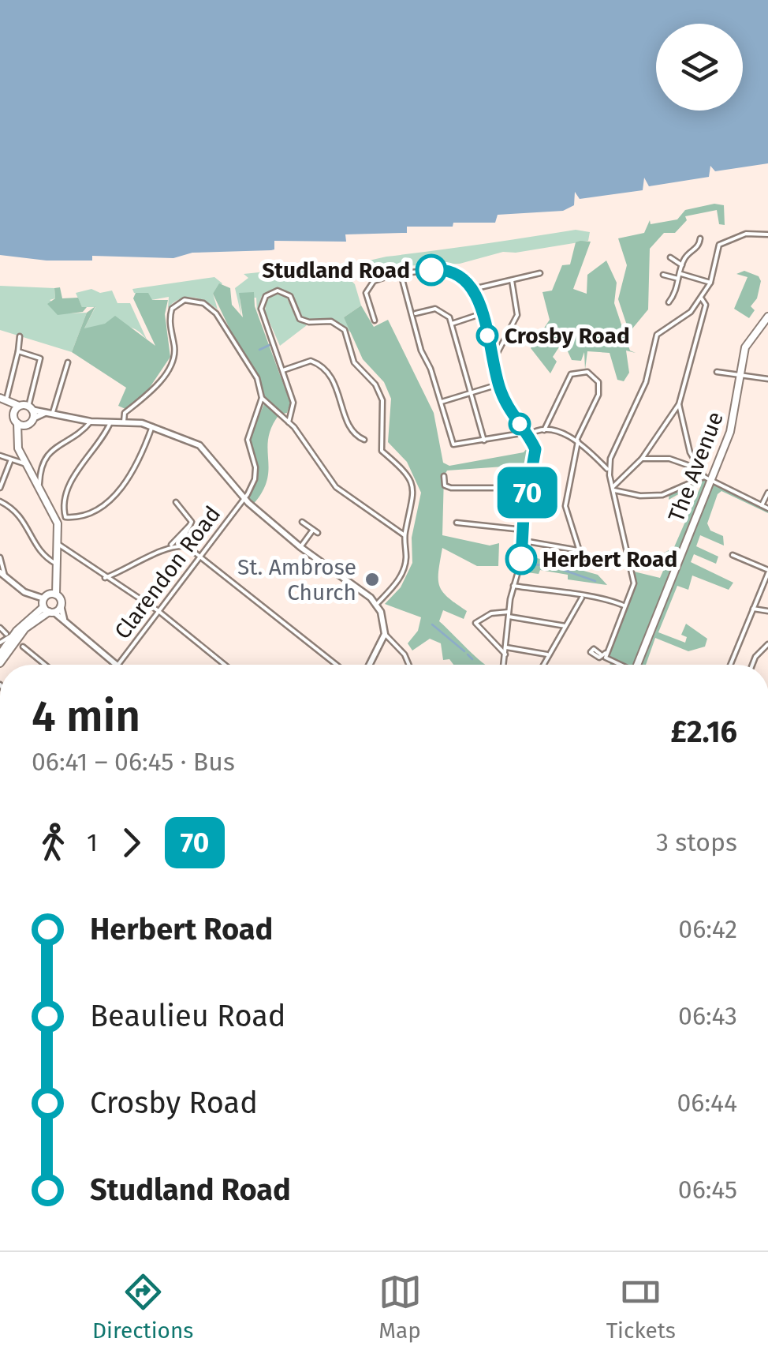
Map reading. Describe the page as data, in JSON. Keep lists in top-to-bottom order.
{
  "streets": {
    "main road": ["The Avenue"],
    "street": ["Clarendon Road"]
  },
  "places": [
    "Studland Road",
    "Crosby Road",
    "Herbert Road",
    "St. Ambrose Church"
  ],
  "lines": ["bus line 70"],
  "page": {
    "on_map": "70",
    "heading": ["4 min", "06:41 – 06:45 · Bus", "£2.16"],
    "legs": ["1", "70", "3 stops"],
    "list": [
      {
        "name": "Herbert Road",
        "value": "06:42"
      },
      {
        "name": "Beaulieu Road",
        "value": "06:43"
      },
      {
        "name": "Crosby Road",
        "value": "06:44"
      },
      {
        "name": "Studland Road",
        "value": "06:45"
      }
    ],
    "tabs": ["Directions", "Map", "Tickets"]
  }
}
